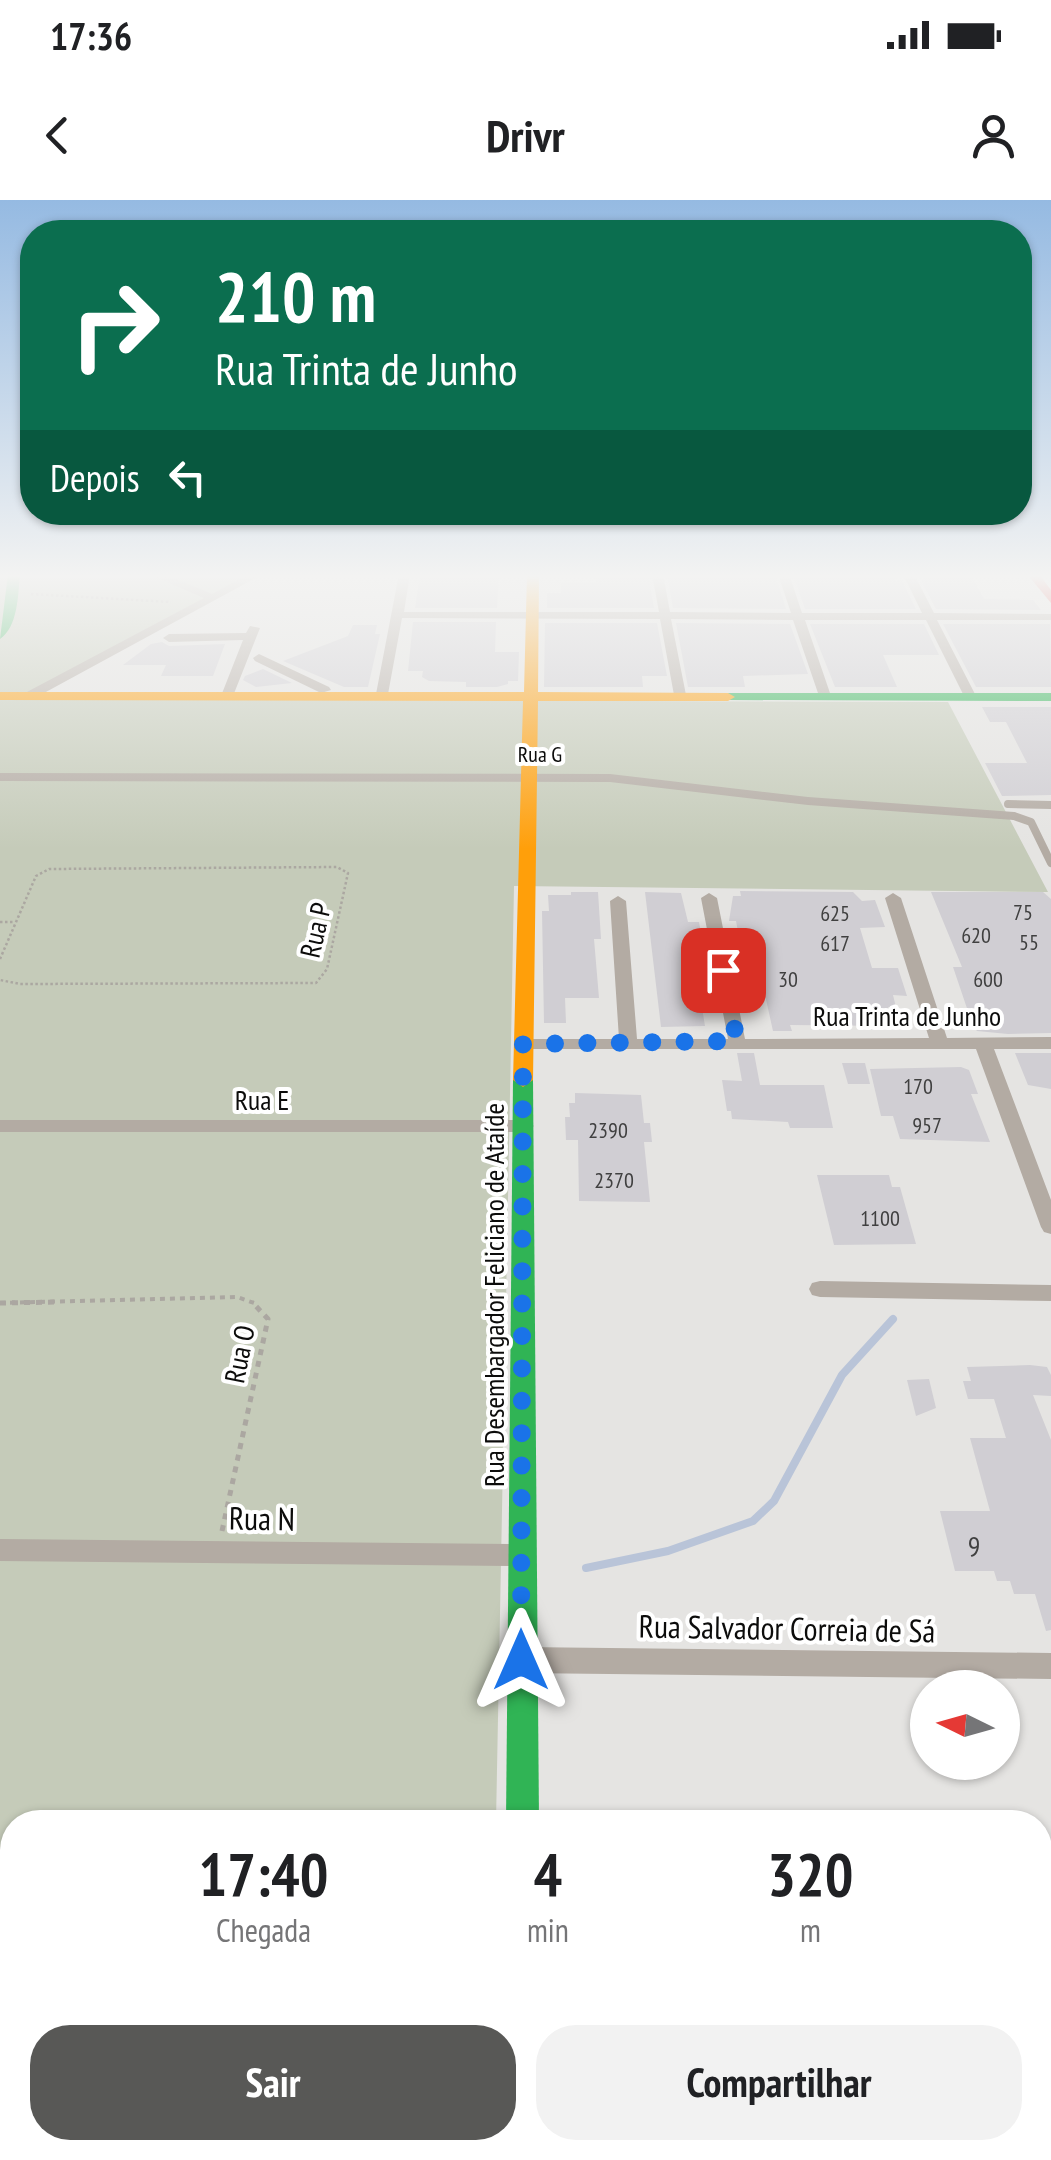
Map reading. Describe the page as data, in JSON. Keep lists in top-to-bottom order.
{
  "streets": {
    "street": [
      "Rua G",
      "Rua Trinta de Junho",
      "Rua E",
      "Rua Desembargador Feliciano de Ataíde",
      "Rua N",
      "Rua Salvador Correia de Sá"
    ],
    "path": ["Rua P", "Rua O"]
  },
  "crossings": [
    ["Rua G", "Rua Desembargador Feliciano de Ataíde"],
    ["Rua Trinta de Junho", "Rua Desembargador Feliciano de Ataíde"],
    ["Rua E", "Rua Desembargador Feliciano de Ataíde"],
    ["Rua Desembargador Feliciano de Ataíde", "Rua N"],
    ["Rua Desembargador Feliciano de Ataíde", "Rua Salvador Correia de Sá"],
    ["Rua O", "Rua N"]
  ],
  "house_numbers": [
    "75",
    "625",
    "620",
    "55",
    "617",
    "30",
    "600",
    "170",
    "957",
    "2390",
    "2370",
    "1100",
    "9"
  ],
  "north": "left",
  "page": {
    "status": "17:36",
    "header": "Drivr",
    "turn": ["210 m", "Rua Trinta de Junho"],
    "then": "Depois",
    "eta": [
      "17:40",
      "Chegada",
      "4",
      "min",
      "320",
      "m"
    ],
    "buttons": ["Sair", "Compartilhar"]
  }
}
